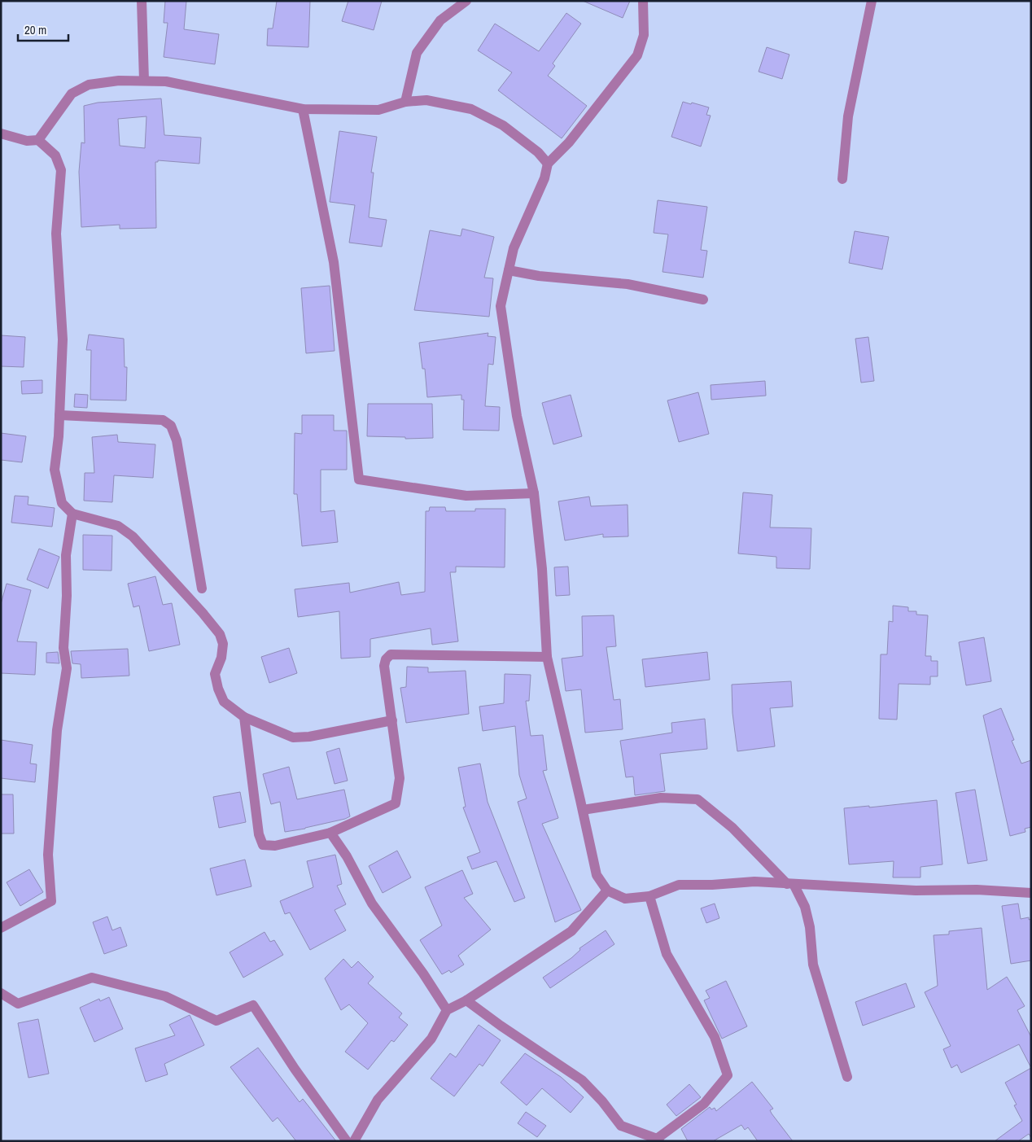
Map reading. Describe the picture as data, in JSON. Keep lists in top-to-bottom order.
{
  "scale_bar": "20 m"
}
